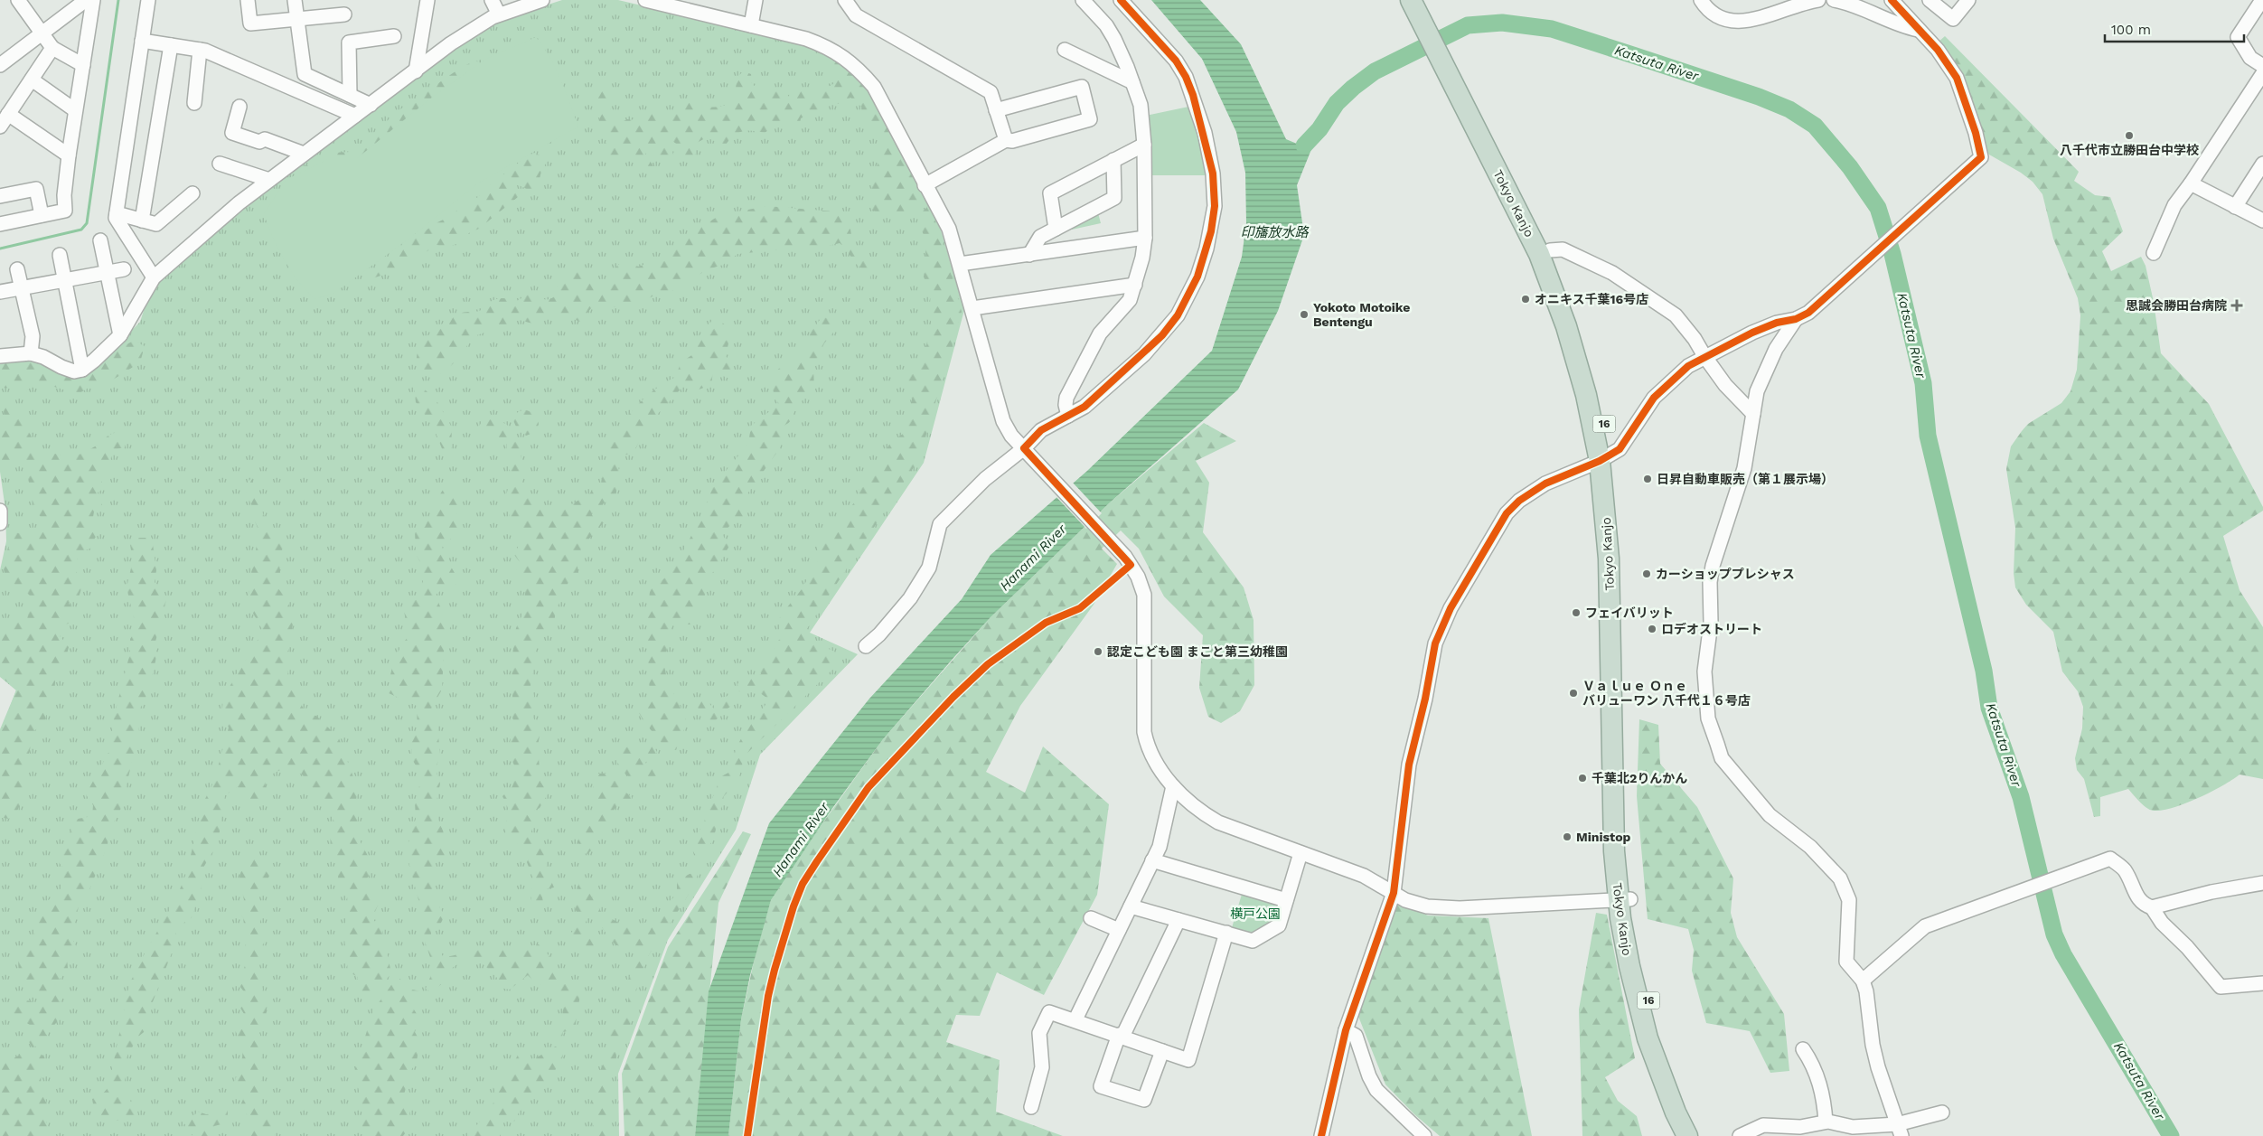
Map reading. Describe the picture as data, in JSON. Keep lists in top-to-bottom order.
{
  "streets": {
    "highway": ["Tokyo Kanjo", "16"]
  },
  "water": ["Katsuta River", "印旛放水路", "Hanami River"],
  "parks": ["横戸公園"],
  "places": {
    "other": [
      "八千代市立勝田台中学校",
      "オニキス千葉16号店",
      "Yokoto Motoike Bentengu",
      "日昇自動車販売（第１展示場）",
      "カーショッププレシャス",
      "フェイバリット",
      "ロデオストリート",
      "認定こども園 まこと第三幼稚園",
      "Ｖａｌｕｅ Ｏｎｅ バリューワン 八千代１６号店",
      "千葉北2りんかん",
      "Ministop"
    ],
    "health": ["思誠会勝田台病院"]
  },
  "scale_bar": "100 m"
}
